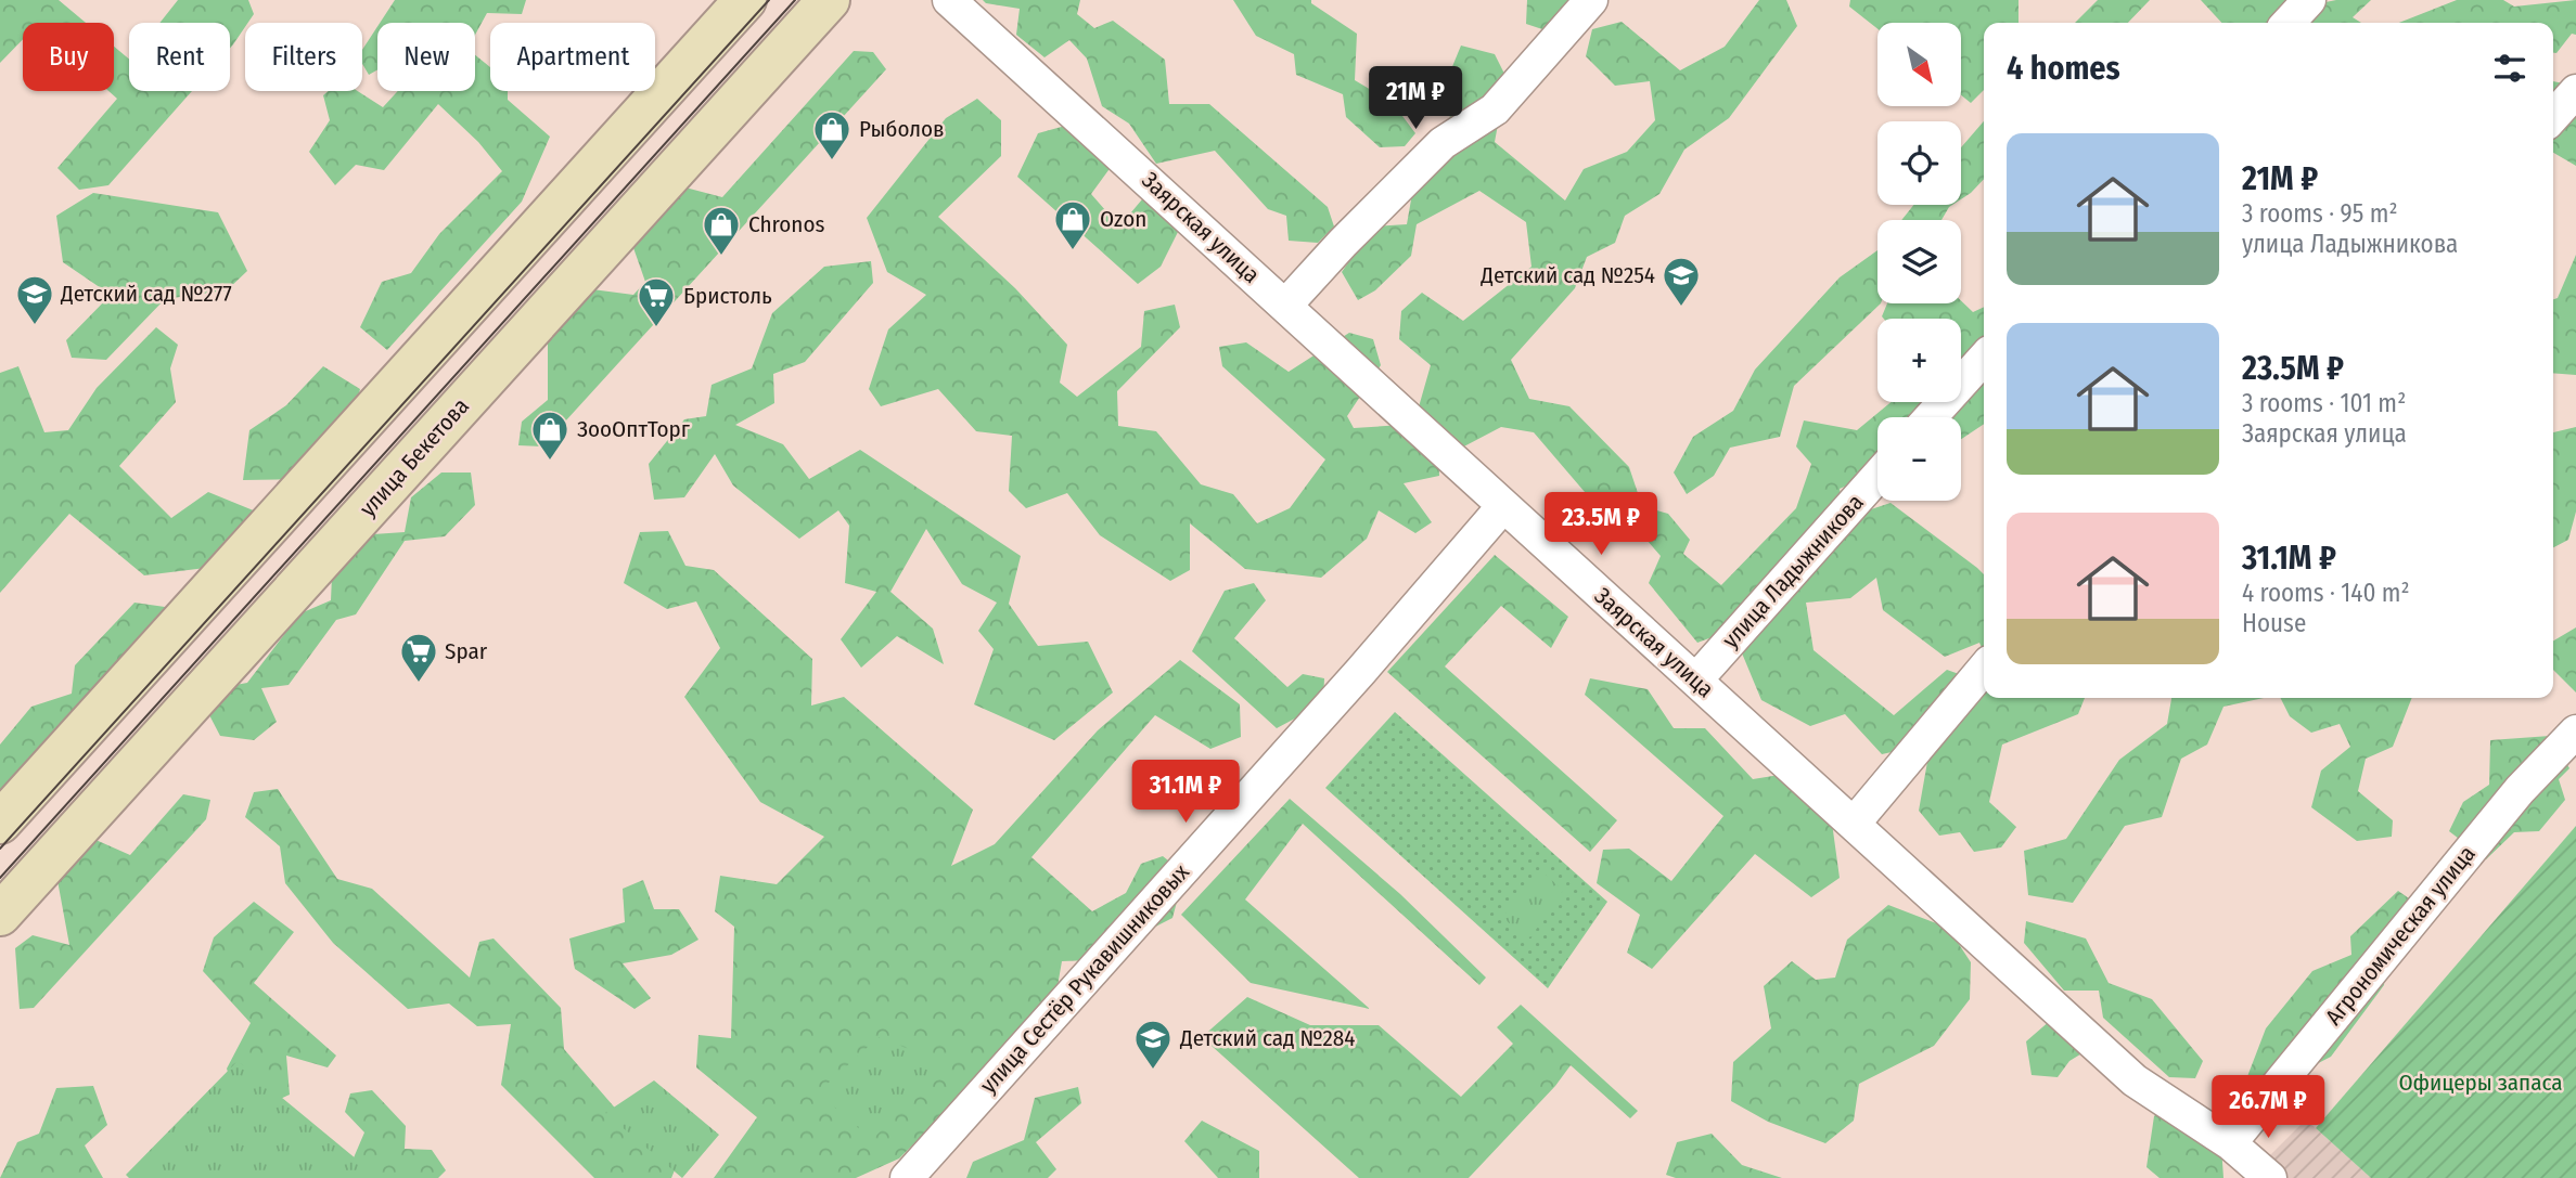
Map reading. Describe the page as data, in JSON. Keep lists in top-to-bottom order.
{
  "streets": {
    "main road": ["улица Бекетова"],
    "street": [
      "Заярская улица",
      "улица Ладыжникова",
      "Агрономическая улица",
      "улица Сестёр Рукавишниковых"
    ]
  },
  "crossings": [
    ["Заярская улица", "улица Ладыжникова"],
    ["Заярская улица", "Агрономическая улица"],
    ["Заярская улица", "улица Сестёр Рукавишниковых"]
  ],
  "parks": ["Офицеры запаса"],
  "places": {
    "shop": [
      "Рыболов",
      "Ozon",
      "Chronos",
      "ЗооОптТорг"
    ],
    "school or university": ["Детский сад №254", "Детский сад №277", "Детский сад №284"],
    "supermarket": ["Бристоль", "Spar"]
  },
  "north": "bottom right",
  "page": {
    "map_buttons": ["+", "−"],
    "chip": [
      "Buy",
      "Rent",
      "Filters",
      "New",
      "Apartment"
    ],
    "heading": "4 homes",
    "price": [
      "21M ₽",
      "23.5M ₽",
      "31.1M ₽",
      "26.7M ₽"
    ],
    "list": [
      {
        "name": "21M ₽",
        "note": "3 rooms · 95 m² · улица Ладыжникова"
      },
      {
        "name": "23.5M ₽",
        "note": "3 rooms · 101 m² · Заярская улица"
      },
      {
        "name": "31.1M ₽",
        "note": "4 rooms · 140 m² · House"
      }
    ]
  }
}
